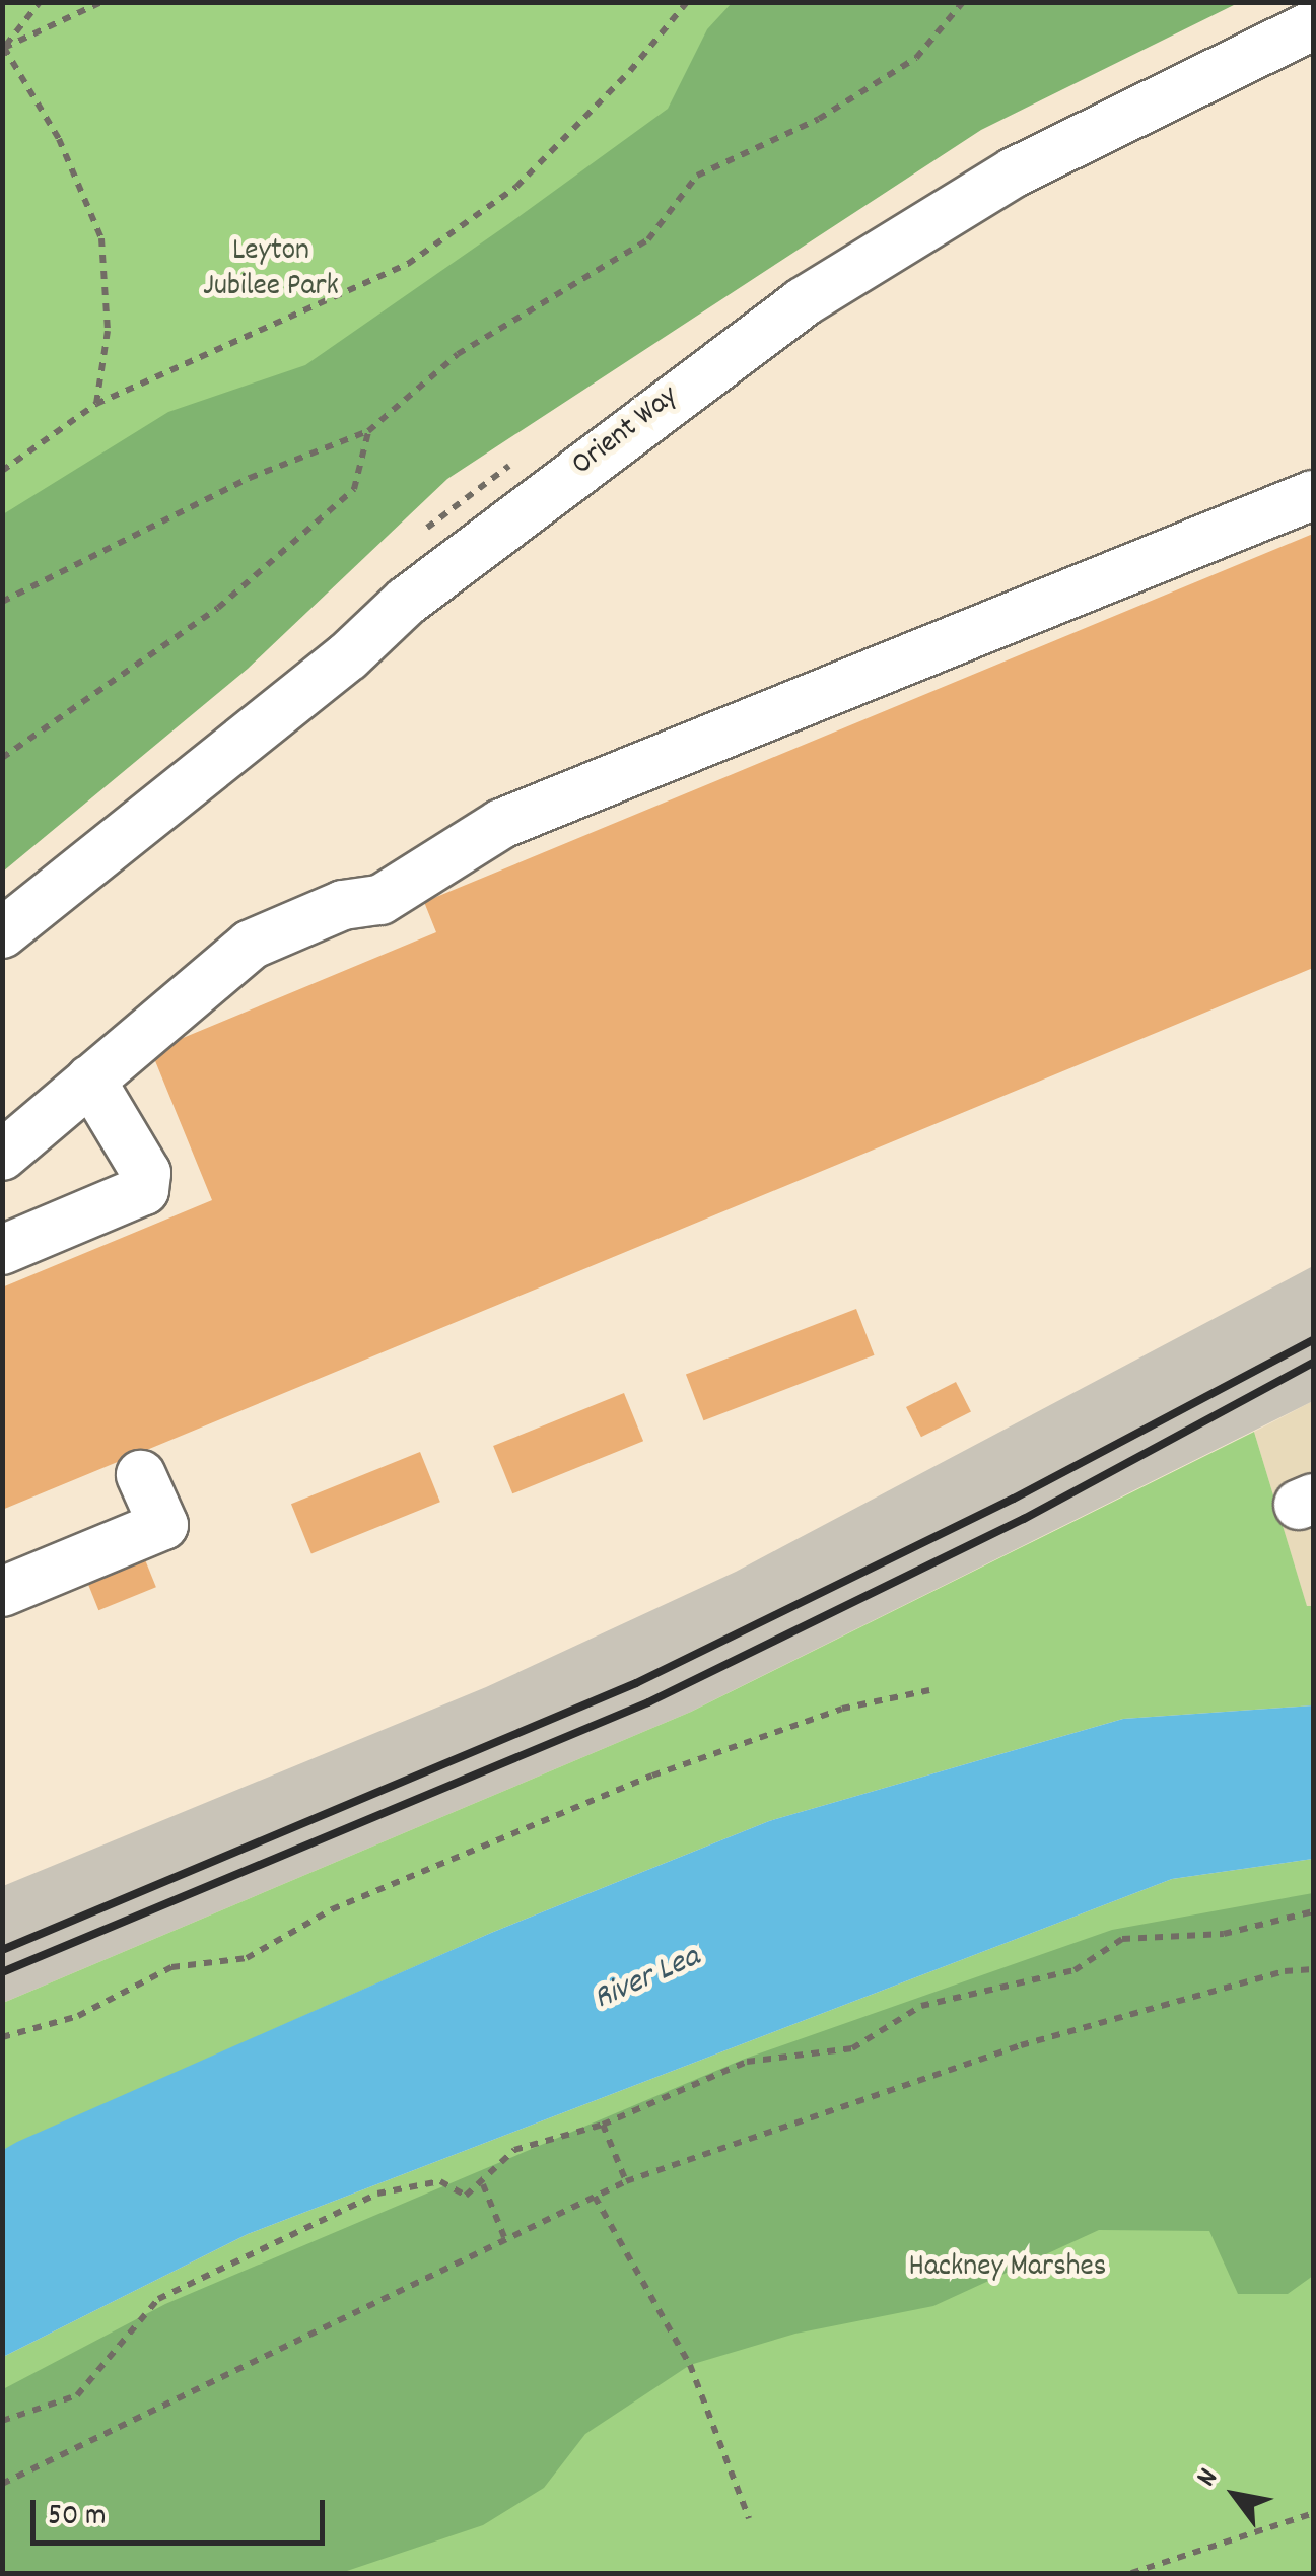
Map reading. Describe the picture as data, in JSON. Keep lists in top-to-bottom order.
{
  "streets": {
    "street": ["Orient Way"]
  },
  "water": ["River Lea"],
  "parks": ["Leyton Jubilee Park", "Hackney Marshes"],
  "scale_bar": "50 m",
  "north": "top left"
}
